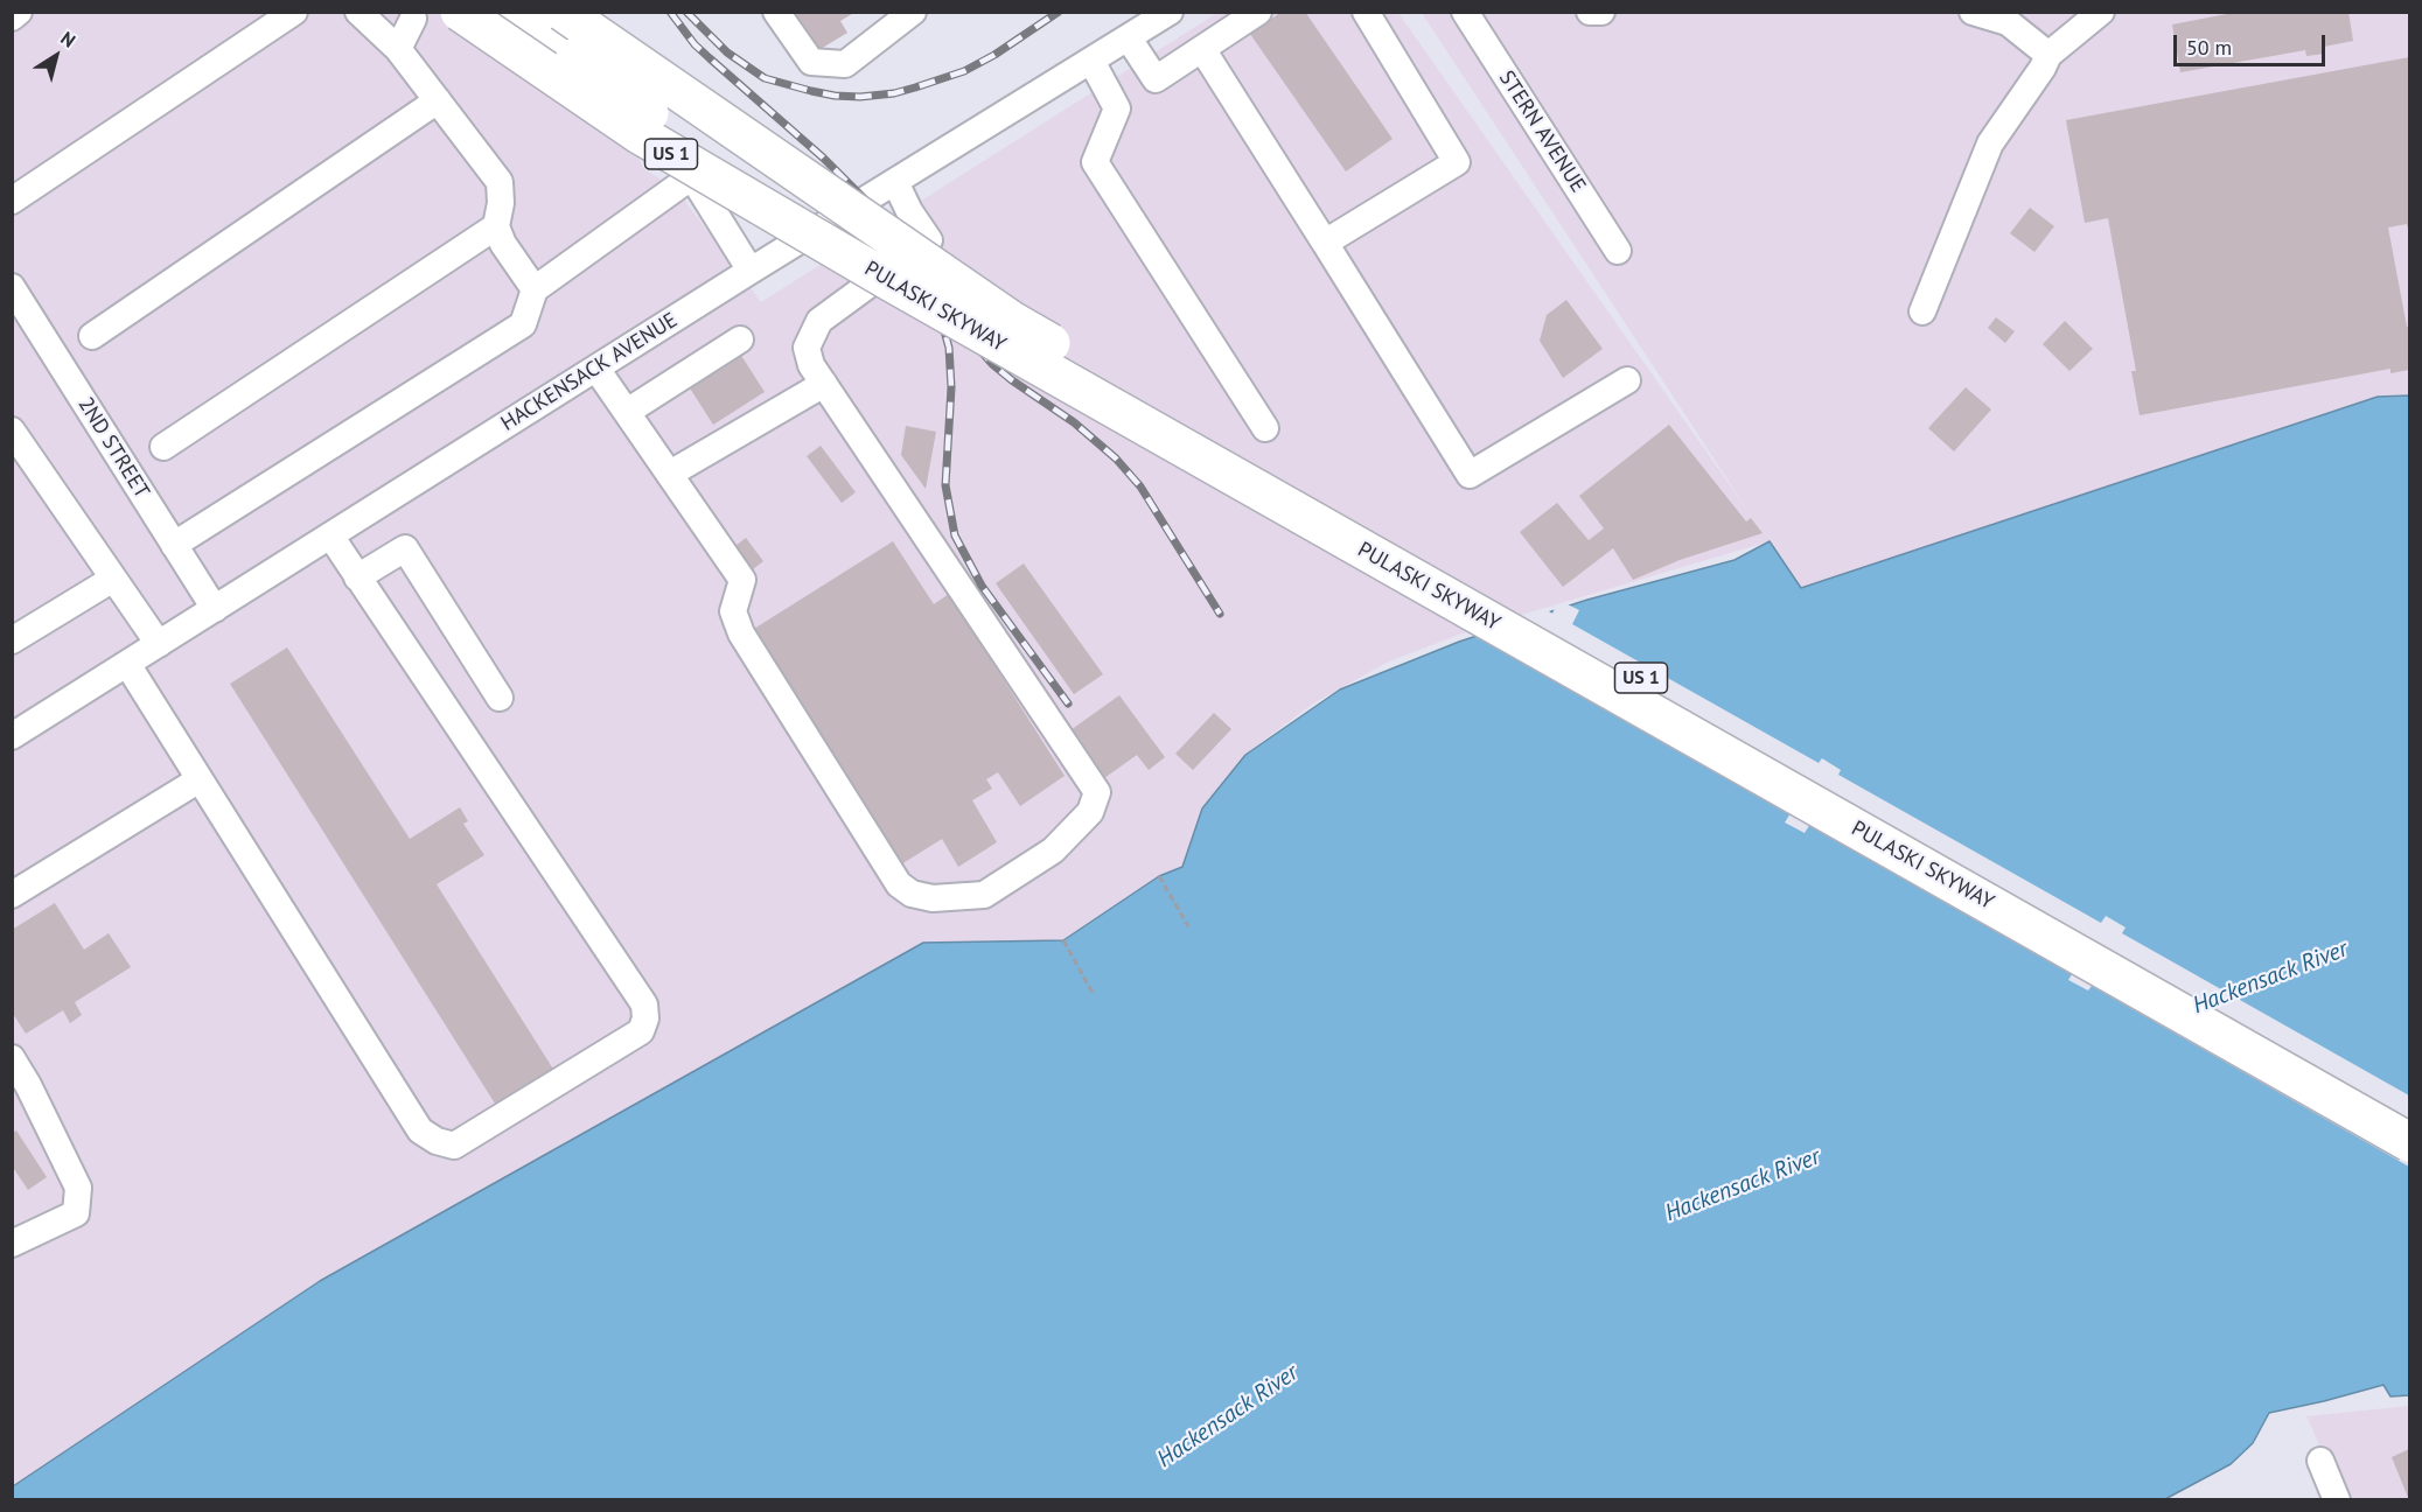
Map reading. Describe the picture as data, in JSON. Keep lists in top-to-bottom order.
{
  "streets": {
    "highway": ["US 1", "PULASKI SKYWAY"],
    "street": ["STERN AVENUE", "HACKENSACK AVENUE", "2ND STREET"]
  },
  "crossings": [
    ["HACKENSACK AVENUE", "2ND STREET"]
  ],
  "water": ["Hackensack River"],
  "scale_bar": "50 m",
  "north": "top right"
}
